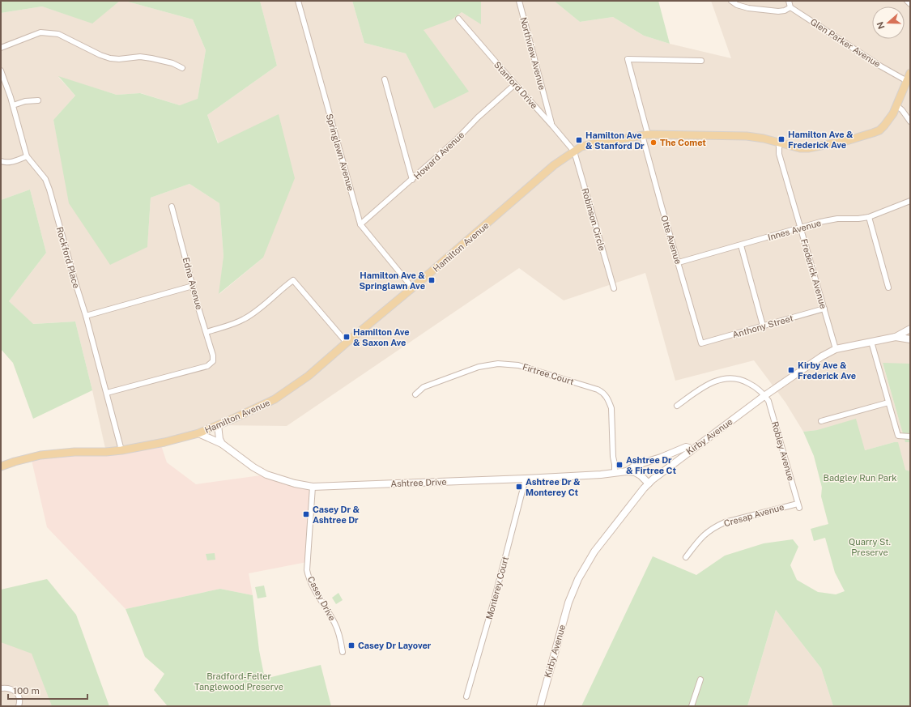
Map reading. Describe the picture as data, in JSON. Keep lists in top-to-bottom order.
{
  "streets": {
    "main road": ["Hamilton Avenue"],
    "street": [
      "Glen Parker Avenue",
      "Northview Avenue",
      "Stanford Drive",
      "Springlawn Avenue",
      "Howard Avenue",
      "Robinson Circle",
      "Innes Avenue",
      "Otte Avenue",
      "Rockford Place",
      "Frederick Avenue",
      "Edna Avenue",
      "Anthony Street",
      "Firtree Court",
      "Kirby Avenue",
      "Robley Avenue",
      "Ashtree Drive",
      "Cresap Avenue",
      "Monterey Court",
      "Casey Drive"
    ]
  },
  "crossings": [
    ["Glen Parker Avenue", "Hamilton Avenue"],
    ["Northview Avenue", "Stanford Drive"],
    ["Stanford Drive", "Howard Avenue"],
    ["Stanford Drive", "Robinson Circle"],
    ["Stanford Drive", "Hamilton Avenue"],
    ["Springlawn Avenue", "Howard Avenue"],
    ["Springlawn Avenue", "Hamilton Avenue"],
    ["Robinson Circle", "Hamilton Avenue"],
    ["Innes Avenue", "Otte Avenue"],
    ["Innes Avenue", "Frederick Avenue"],
    ["Otte Avenue", "Hamilton Avenue"],
    ["Otte Avenue", "Anthony Street"],
    ["Hamilton Avenue", "Rockford Place"],
    ["Hamilton Avenue", "Frederick Avenue"],
    ["Hamilton Avenue", "Ashtree Drive"],
    ["Rockford Place", "Edna Avenue"],
    ["Frederick Avenue", "Anthony Street"],
    ["Frederick Avenue", "Kirby Avenue"],
    ["Firtree Court", "Ashtree Drive"],
    ["Kirby Avenue", "Robley Avenue"],
    ["Kirby Avenue", "Ashtree Drive"],
    ["Robley Avenue", "Cresap Avenue"],
    ["Ashtree Drive", "Monterey Court"],
    ["Ashtree Drive", "Casey Drive"]
  ],
  "parks": ["Badgley Run Park", "Quarry St. Preserve", "Bradford-Felter Tanglewood Preserve"],
  "places": {
    "transit": [
      "Hamilton Ave & Frederick Ave",
      "Hamilton Ave & Stanford Dr",
      "Hamilton Ave & Springlawn Ave",
      "Hamilton Ave & Saxon Ave",
      "Kirby Ave & Frederick Ave",
      "Ashtree Dr & Firtree Ct",
      "Ashtree Dr & Monterey Ct",
      "Casey Dr & Ashtree Dr",
      "Casey Dr Layover"
    ],
    "other": ["The Comet"]
  },
  "scale_bar": "100 m",
  "north": "left"
}
